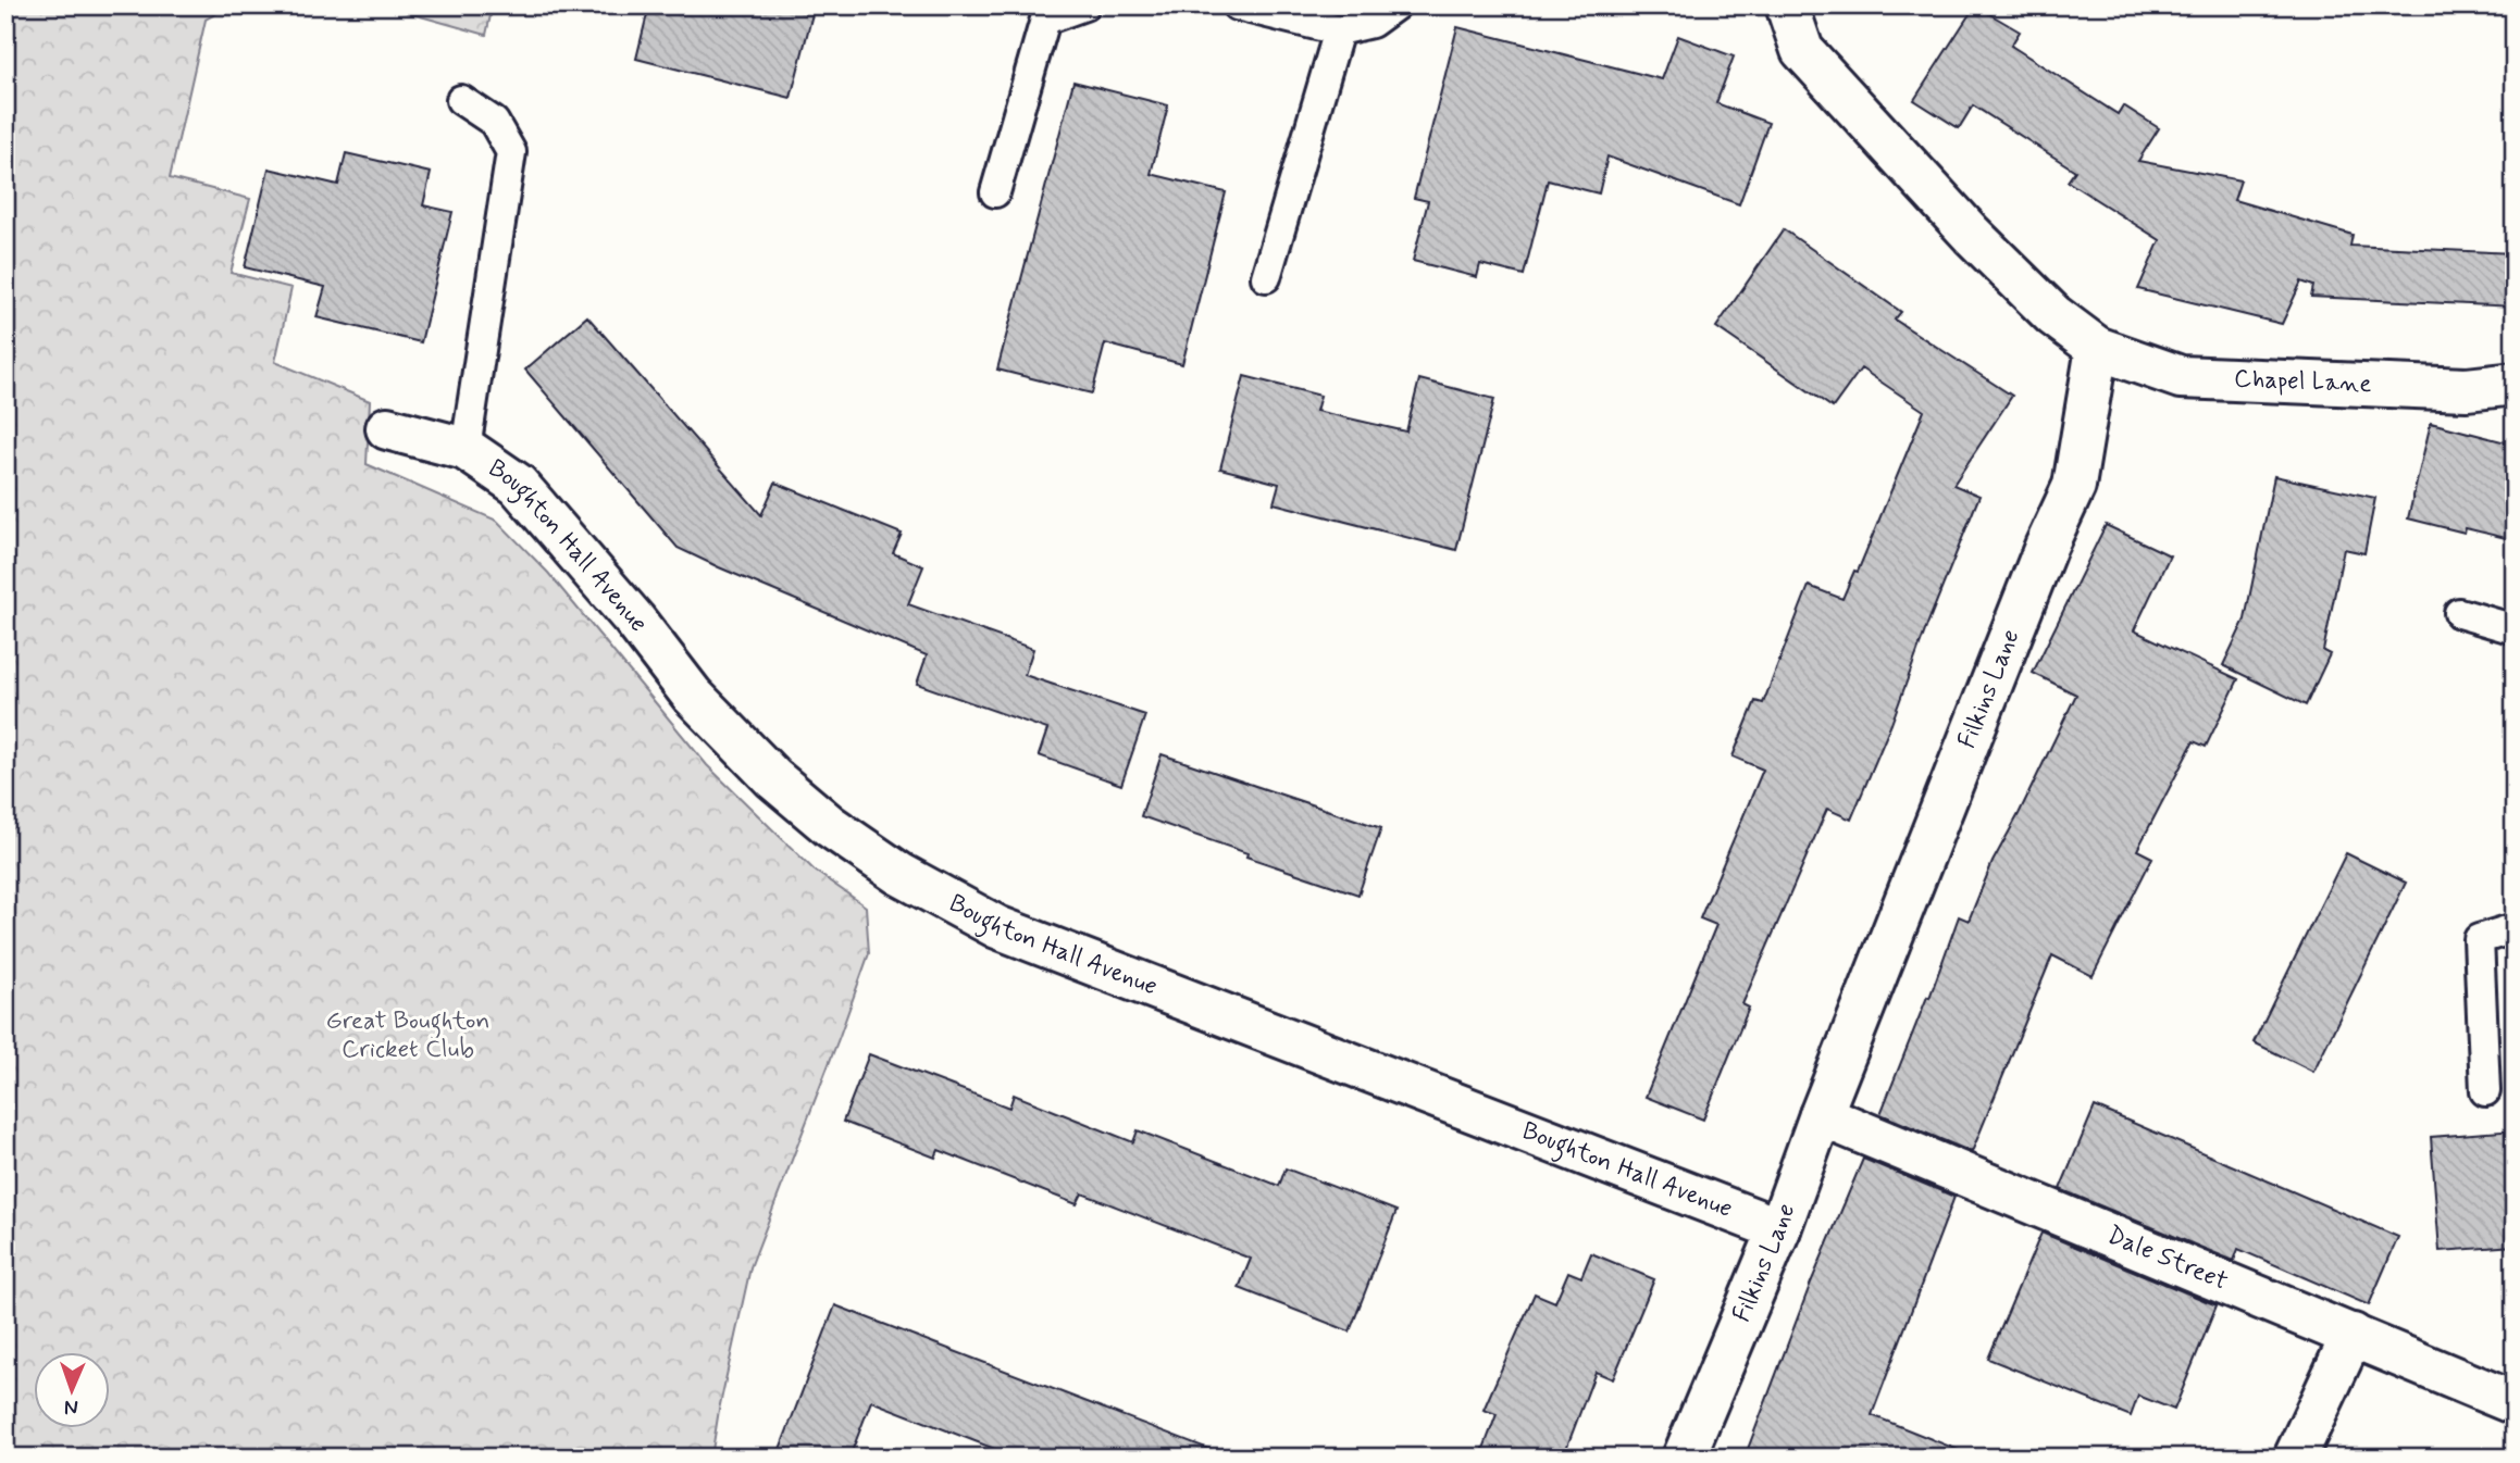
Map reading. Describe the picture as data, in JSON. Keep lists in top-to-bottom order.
{
  "streets": {
    "street": [
      "Chapel Lane",
      "Boughton Hall Avenue",
      "Filkins Lane",
      "Dale Street"
    ]
  },
  "crossings": [
    ["Chapel Lane", "Filkins Lane"],
    ["Boughton Hall Avenue", "Filkins Lane"],
    ["Filkins Lane", "Dale Street"]
  ],
  "parks": ["Great Boughton Cricket Club"],
  "north": "bottom"
}
